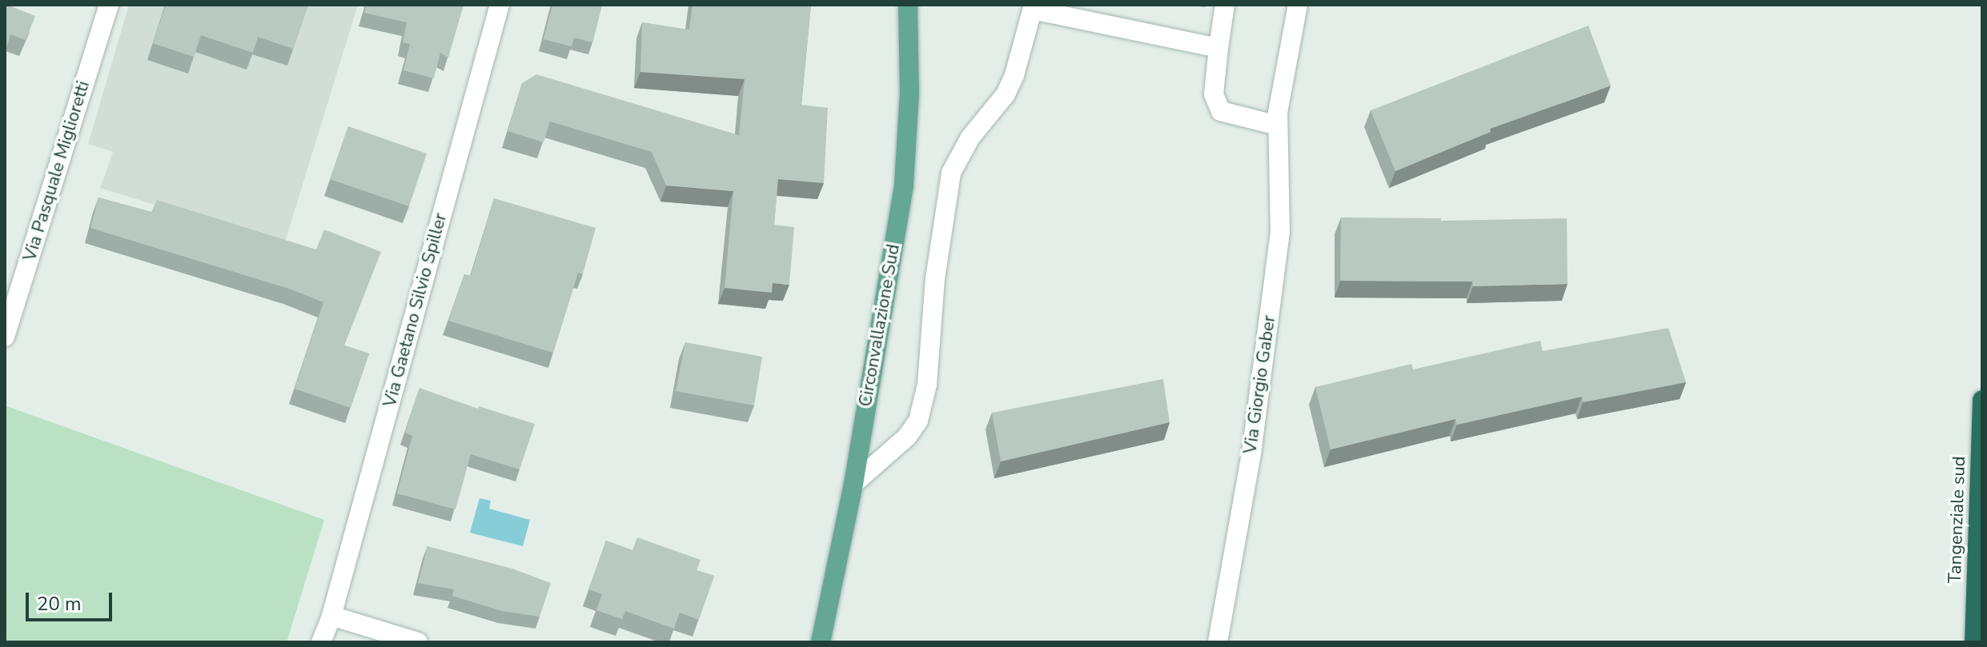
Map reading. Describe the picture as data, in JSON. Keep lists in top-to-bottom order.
{
  "streets": {
    "highway": ["Tangenziale sud"],
    "main road": ["Circonvallazione Sud"],
    "street": ["Via Pasquale Miglioretti", "Via Gaetano Silvio Spiller", "Via Giorgio Gaber"]
  },
  "scale_bar": "20 m"
}
